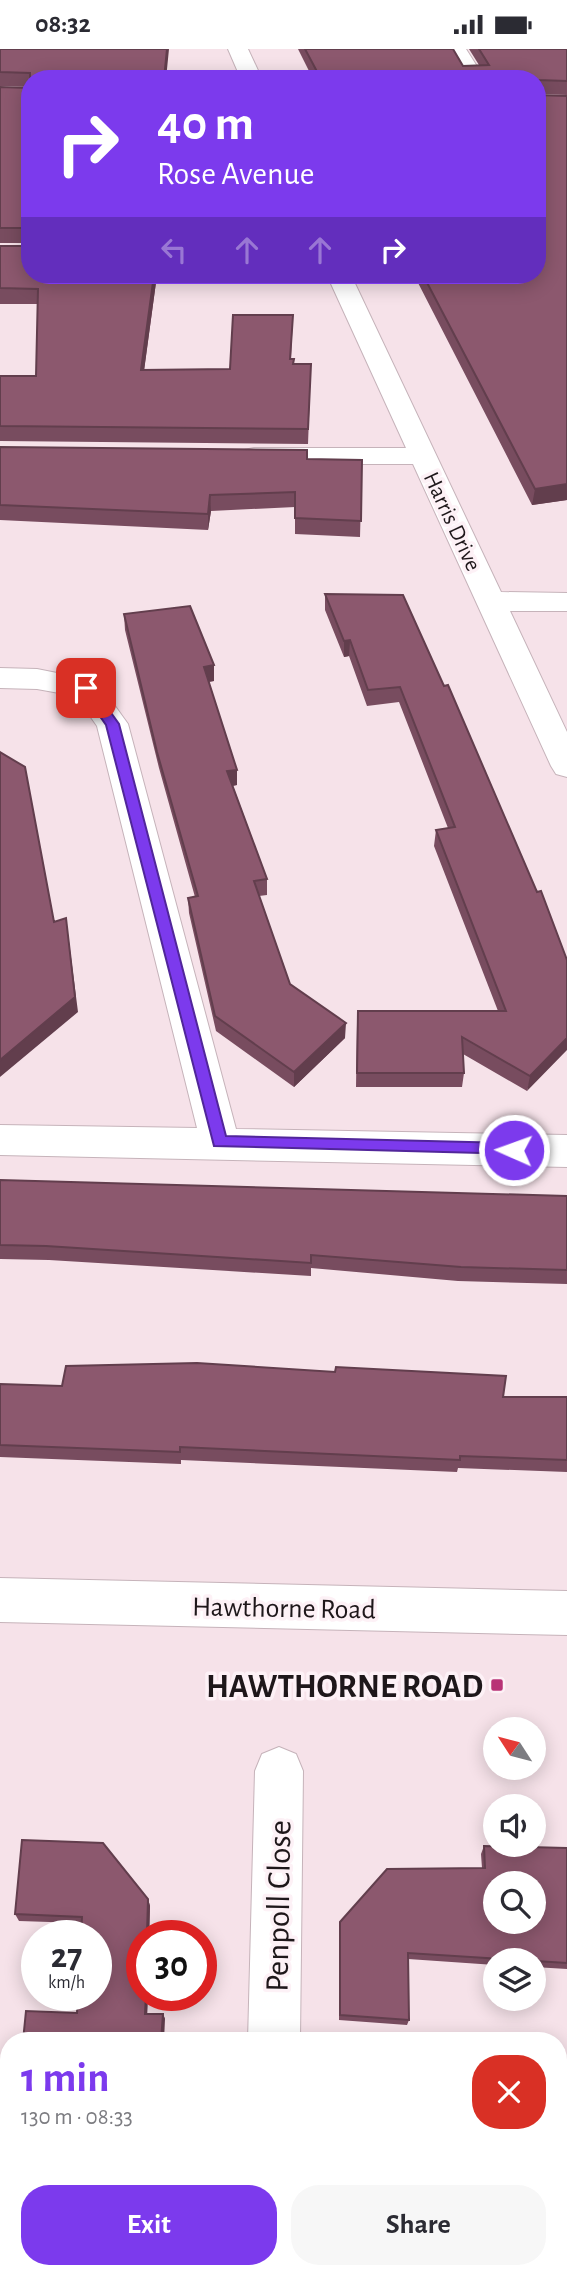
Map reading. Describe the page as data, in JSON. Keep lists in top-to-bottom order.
{
  "streets": {
    "street": ["Harris Drive", "Hawthorne Road", "Penpoll Close"]
  },
  "places": {
    "transit": ["HAWTHORNE ROAD"]
  },
  "north": "top left",
  "page": {
    "status": "08:32",
    "turn": ["40 m", "Rose Avenue"],
    "speed": "27 km/h",
    "limit": "30",
    "heading": ["1 min", "130 m · 08:33"],
    "buttons": ["Exit", "Share"]
  }
}
